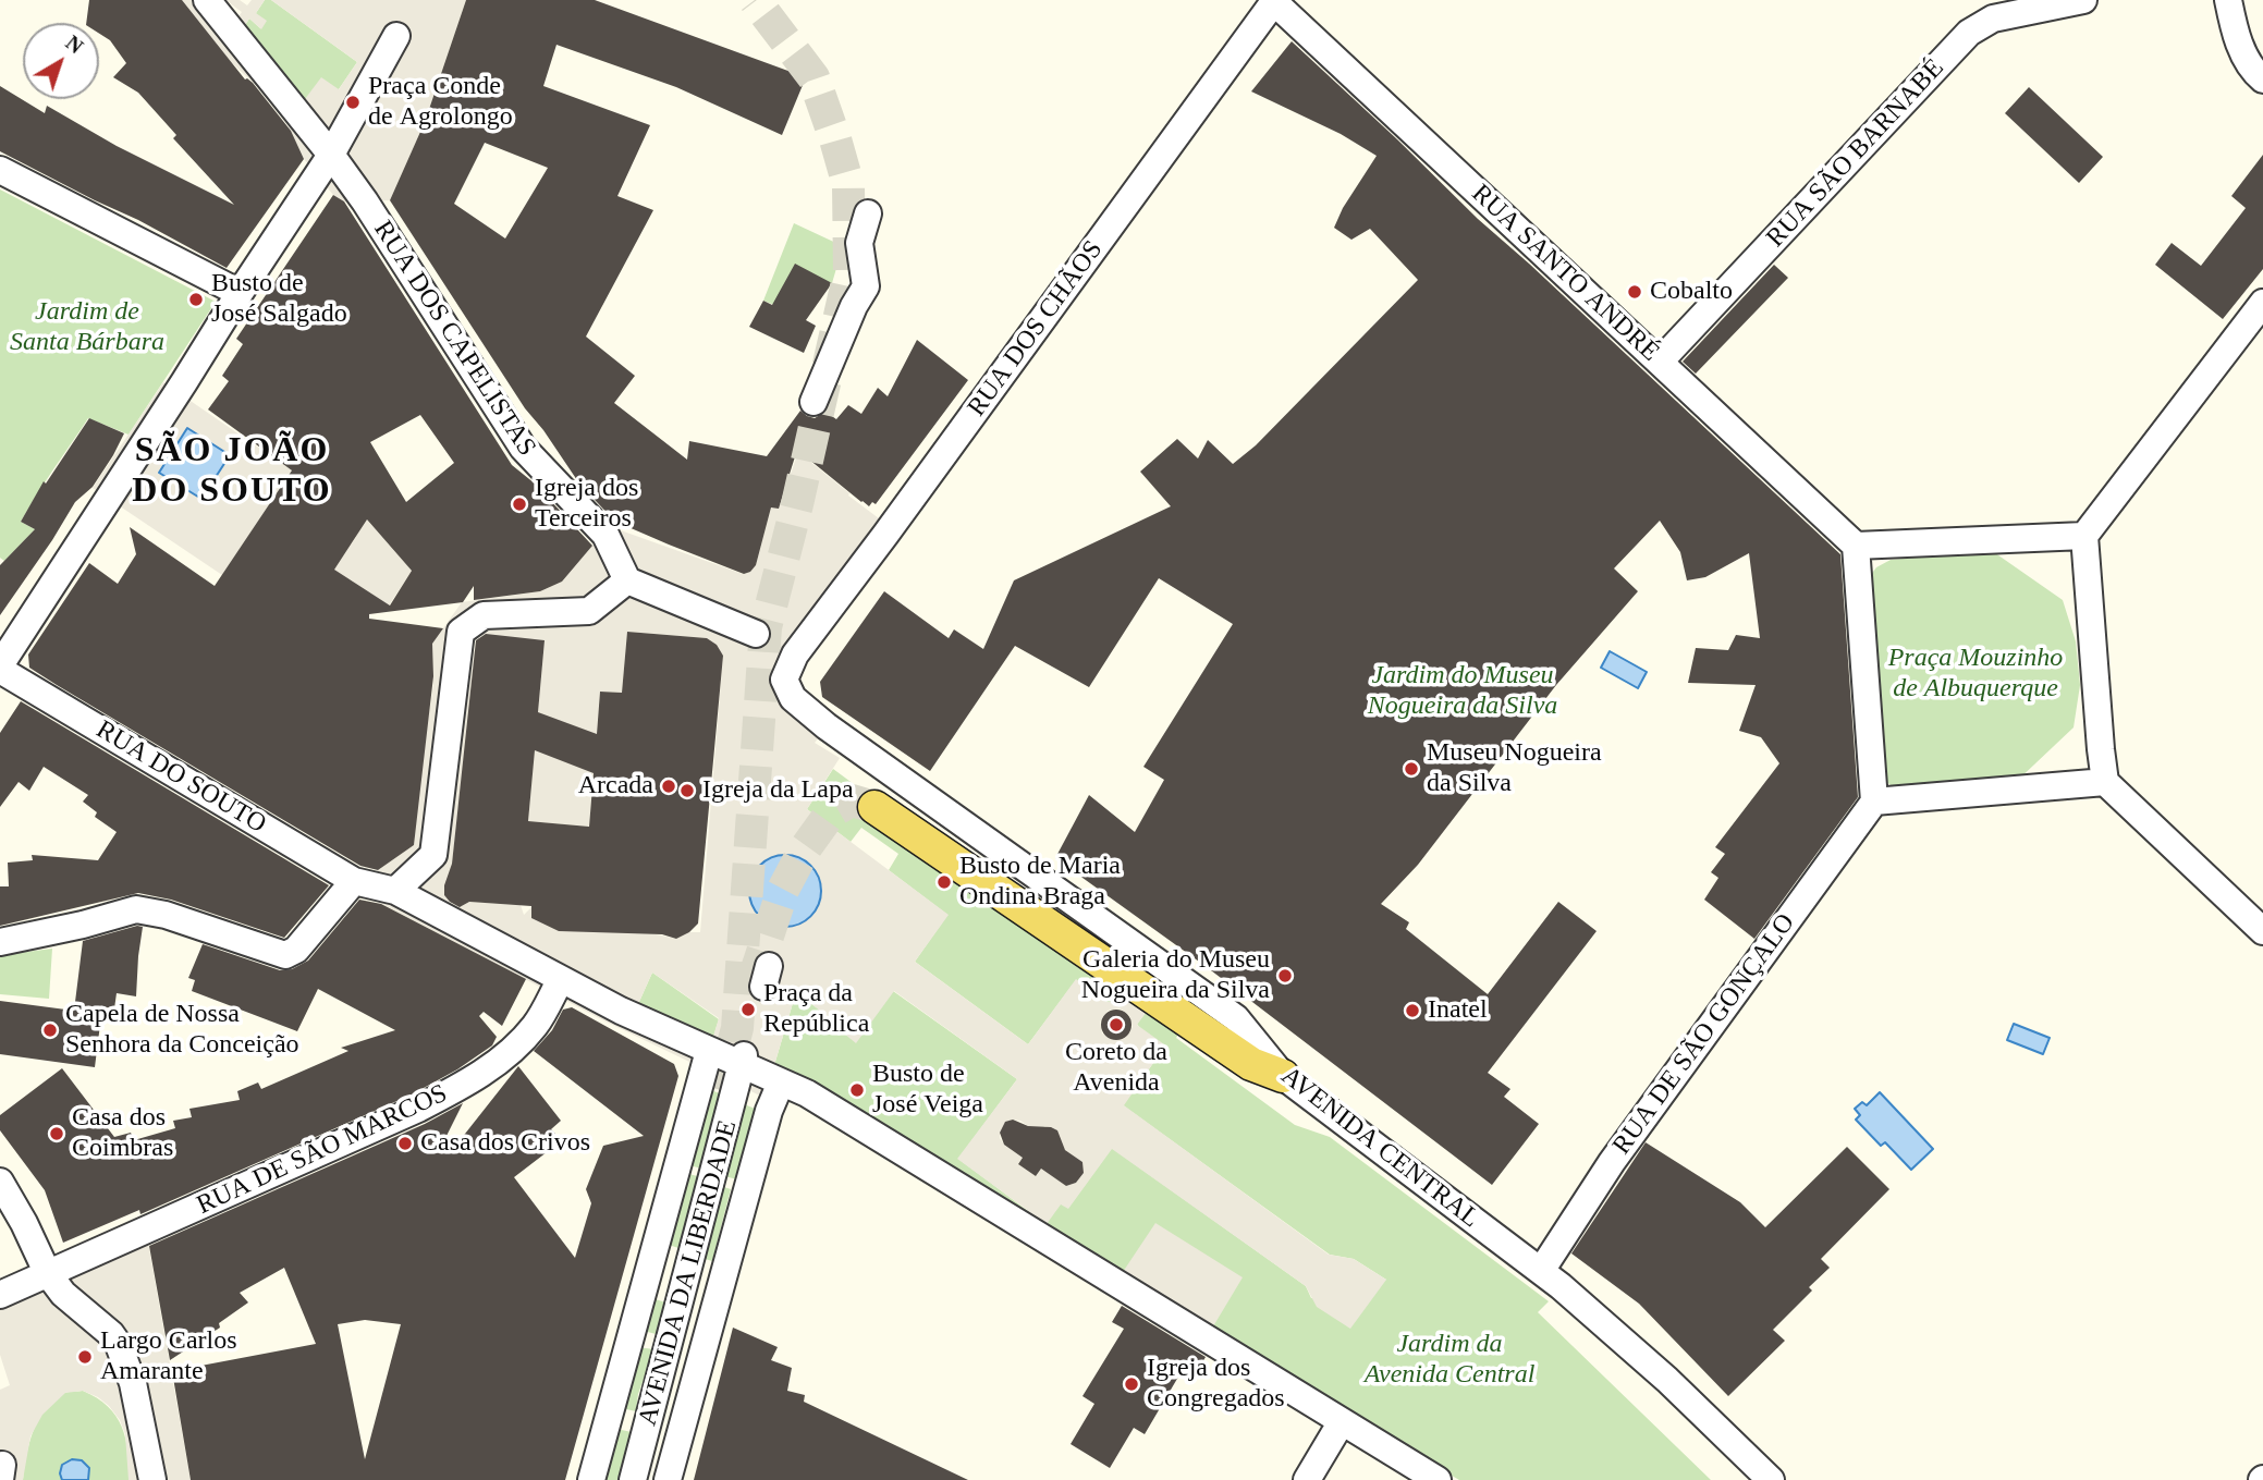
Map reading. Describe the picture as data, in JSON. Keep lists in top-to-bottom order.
{
  "streets": {
    "street": [
      "RUA SÃO BARNABÉ",
      "RUA SANTO ANDRÉ",
      "RUA DOS CHÃOS",
      "RUA DOS CAPELISTAS",
      "RUA DO SOUTO",
      "RUA DE SÃO GONÇALO",
      "AVENIDA CENTRAL",
      "RUA DE SÃO MARCOS",
      "AVENIDA DA LIBERDADE"
    ]
  },
  "crossings": [
    ["RUA SÃO BARNABÉ", "RUA SANTO ANDRÉ"],
    ["RUA SANTO ANDRÉ", "RUA DOS CHÃOS"],
    ["RUA DOS CHÃOS", "AVENIDA CENTRAL"],
    ["RUA DO SOUTO", "RUA DE SÃO MARCOS"],
    ["RUA DO SOUTO", "AVENIDA DA LIBERDADE"],
    ["RUA DE SÃO GONÇALO", "AVENIDA CENTRAL"]
  ],
  "districts": ["SÃO JOÃO DO SOUTO"],
  "parks": [
    "Jardim de Santa Bárbara",
    "Praça Mouzinho de Albuquerque",
    "Jardim do Museu Nogueira da Silva",
    "Jardim da Avenida Central"
  ],
  "places": [
    "Praça Conde de Agrolongo",
    "Cobalto",
    "Busto de José Salgado",
    "Igreja dos Terceiros",
    "Museu Nogueira da Silva",
    "Arcada",
    "Igreja da Lapa",
    "Busto de Maria Ondina Braga",
    "Galeria do Museu Nogueira da Silva",
    "Praça da República",
    "Inatel",
    "Coreto da Avenida",
    "Capela de Nossa Senhora da Conceição",
    "Busto de José Veiga",
    "Casa dos Coimbras",
    "Casa dos Crivos",
    "Largo Carlos Amarante",
    "Igreja dos Congregados"
  ],
  "north": "top right"
}
